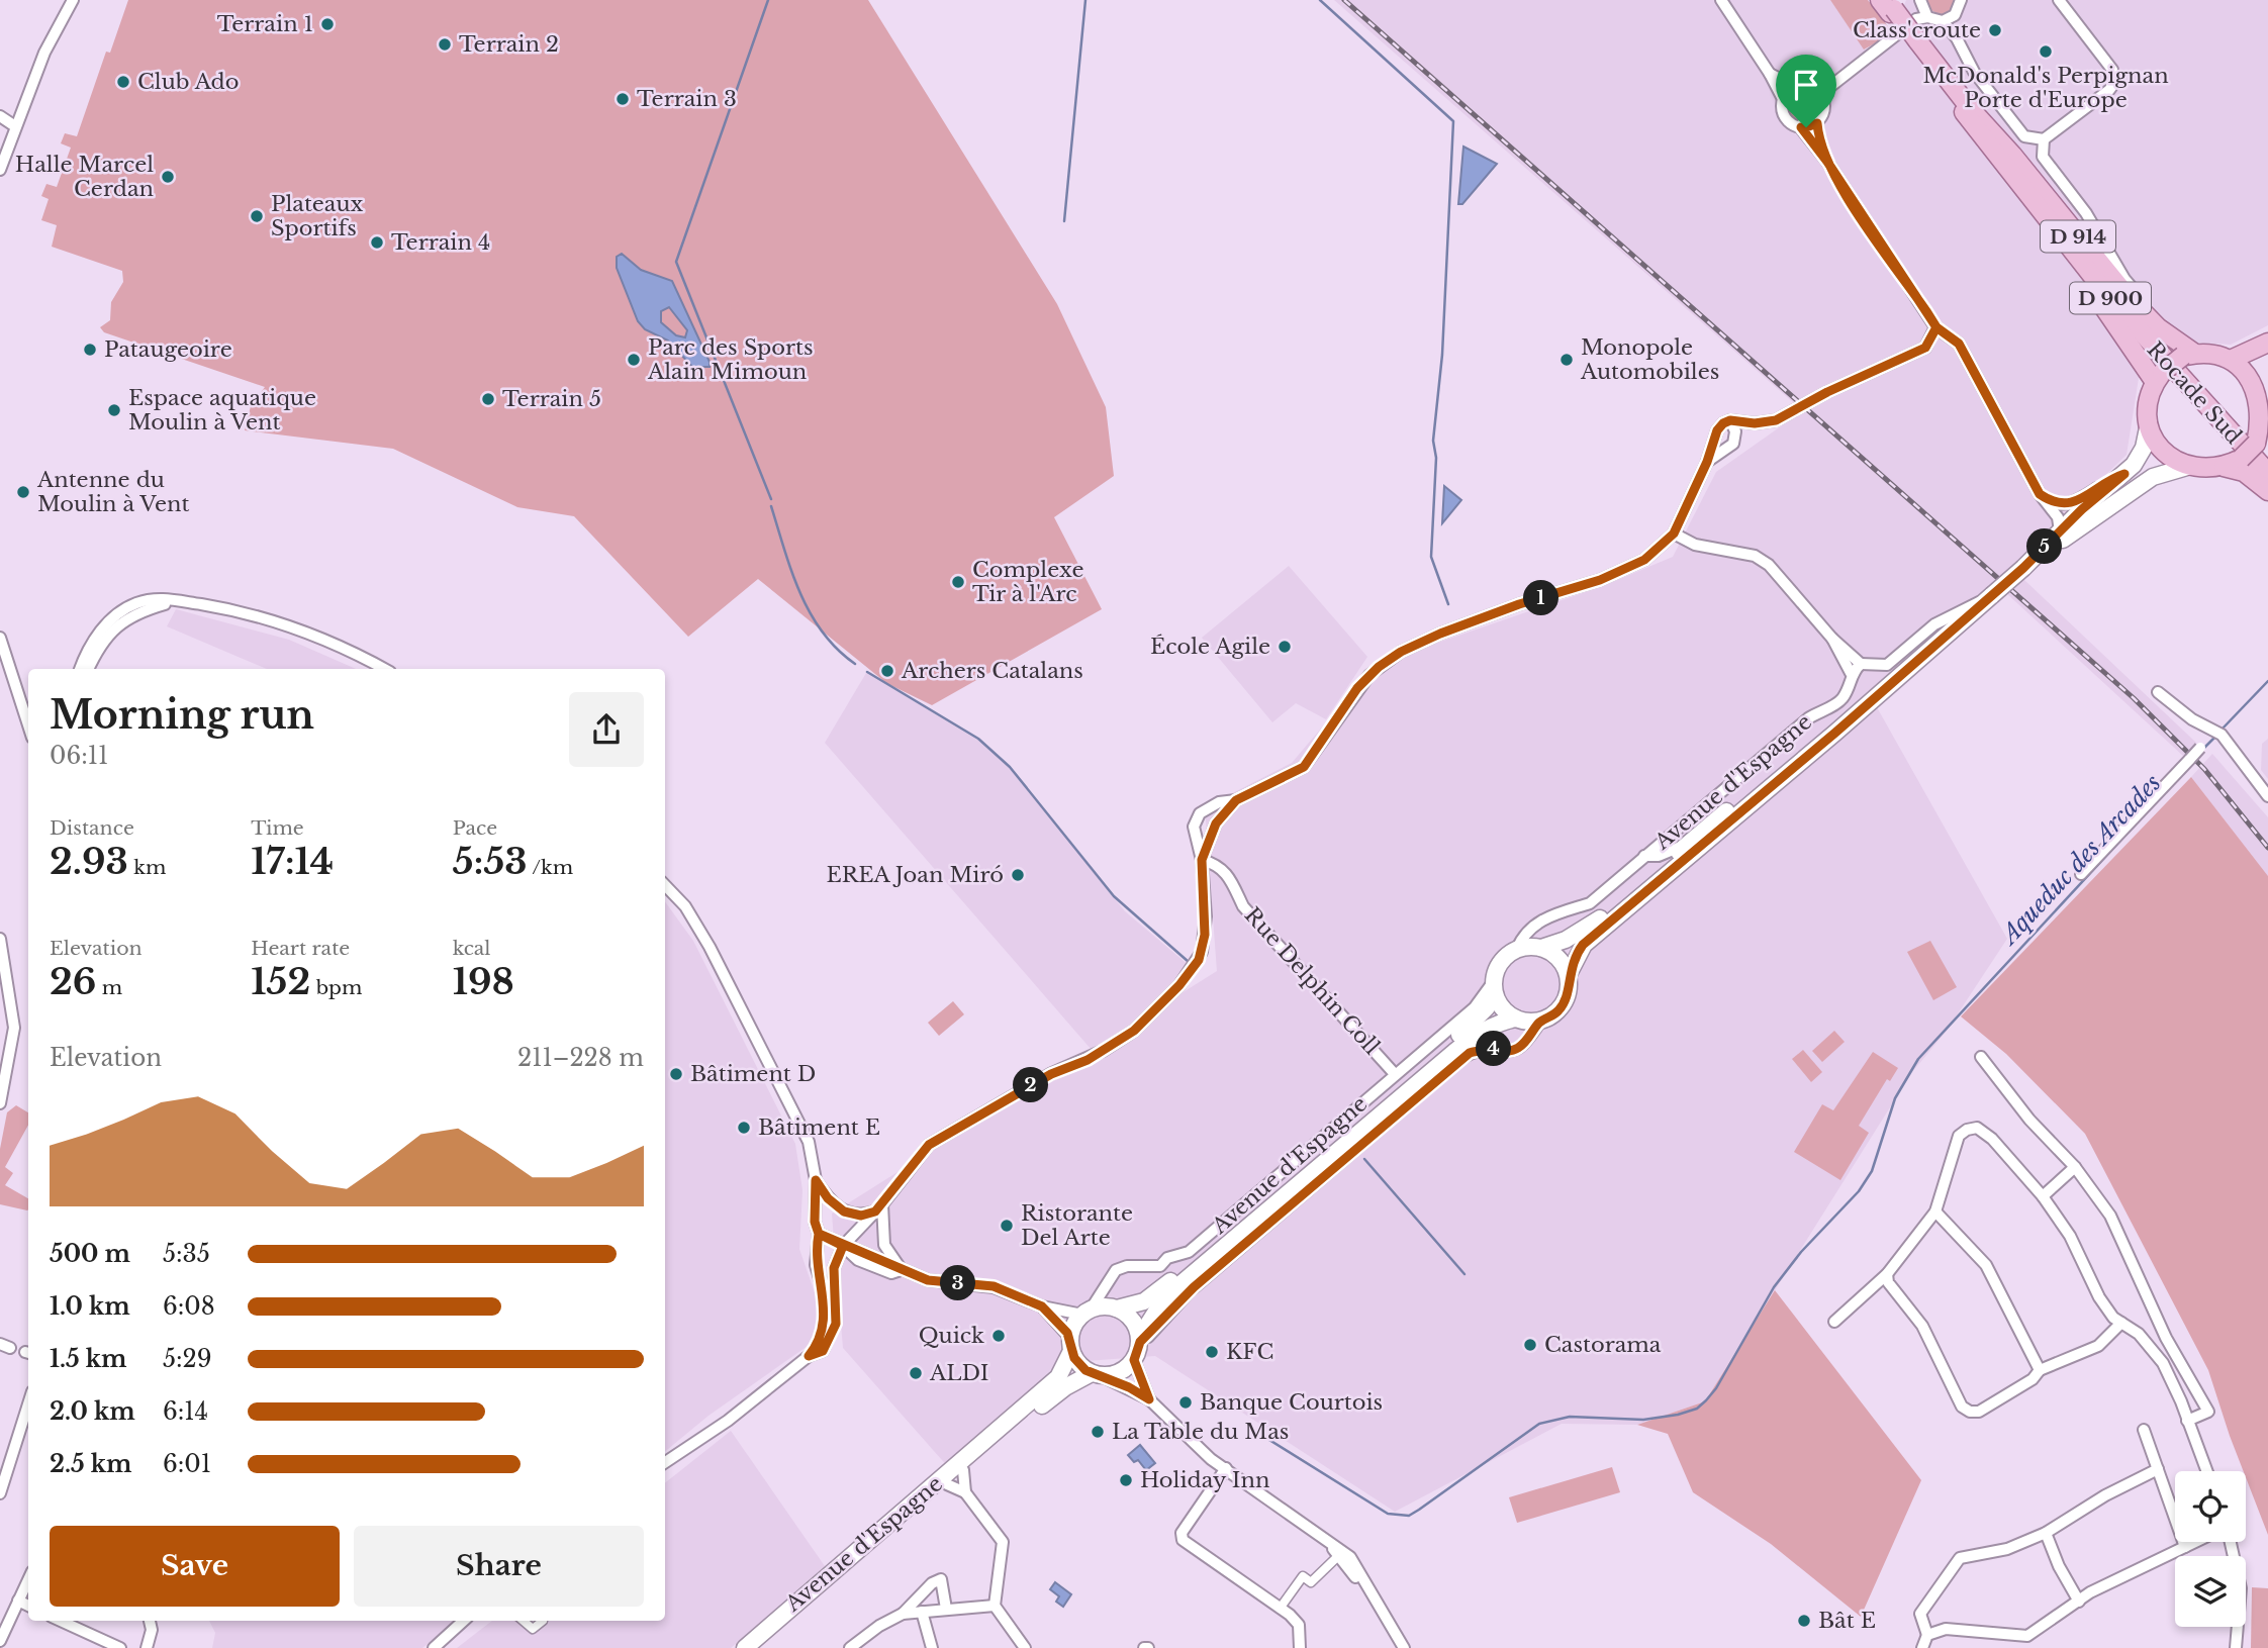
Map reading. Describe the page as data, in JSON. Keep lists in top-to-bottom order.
{
  "streets": {
    "main road": [
      "D 914",
      "D 900",
      "Rocade Sud",
      "Avenue d'Espagne"
    ],
    "street": ["Rue Delphin Coll"]
  },
  "crossings": [
    ["D 914", "Rocade Sud"],
    ["D 914", "Avenue d'Espagne"],
    ["Rocade Sud", "Avenue d'Espagne"],
    ["Avenue d'Espagne", "Rue Delphin Coll"]
  ],
  "water": ["Aqueduc des Arcades"],
  "places": [
    "Terrain 1",
    "Class'croute",
    "Terrain 2",
    "McDonald's Perpignan Porte d'Europe",
    "Club Ado",
    "Terrain 3",
    "Halle Marcel Cerdan",
    "Plateaux Sportifs",
    "Terrain 4",
    "Pataugeoire",
    "Parc des Sports Alain Mimoun",
    "Monopole Automobiles",
    "Terrain 5",
    "Espace aquatique Moulin à Vent",
    "Antenne du Moulin à Vent",
    "Complexe Tir à l'Arc",
    "École Agile",
    "Archers Catalans",
    "EREA Joan Miró",
    "Bâtiment D",
    "Bâtiment E",
    "Ristorante Del Arte",
    "Quick",
    "Castorama",
    "KFC",
    "ALDI",
    "Banque Courtois",
    "La Table du Mas",
    "Holiday Inn",
    "Bât E"
  ],
  "page": {
    "pins": [
      "5",
      "1",
      "4",
      "2",
      "3"
    ],
    "heading": ["Morning run", "06:11"],
    "stats": [
      ["Distance", "2.93 km"],
      ["Time", "17:14"],
      ["Pace", "5:53 /km"],
      ["Elevation", "26 m"],
      ["Heart rate", "152 bpm"],
      ["kcal", "198"]
    ],
    "chart": ["Elevation", "211–228 m"],
    "list": [
      {
        "name": "500 m",
        "note": "5:35"
      },
      {
        "name": "1.0 km",
        "note": "6:08"
      },
      {
        "name": "1.5 km",
        "note": "5:29"
      },
      {
        "name": "2.0 km",
        "note": "6:14"
      },
      {
        "name": "2.5 km",
        "note": "6:01"
      }
    ],
    "buttons": ["Save", "Share"]
  }
}
